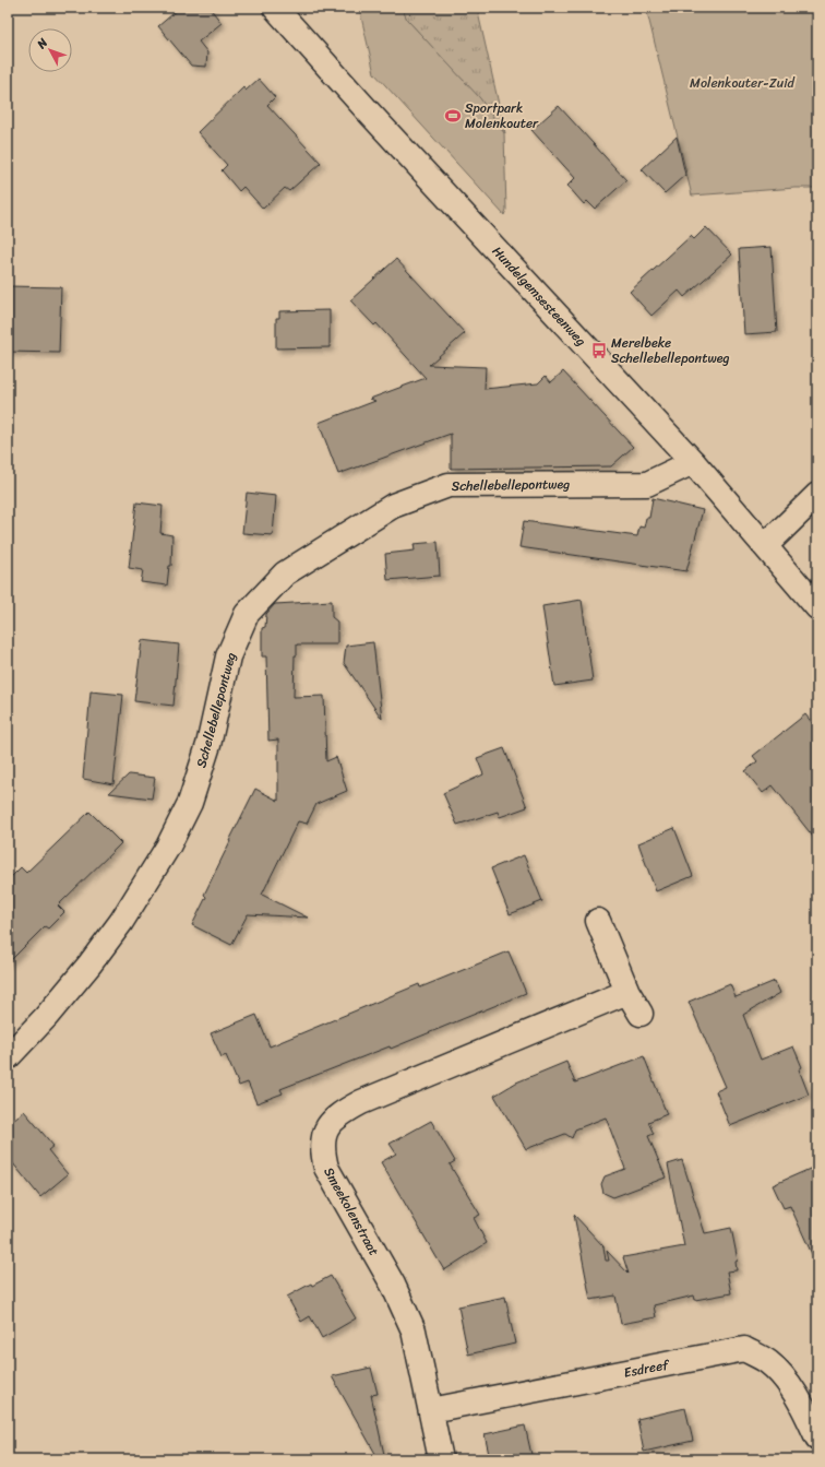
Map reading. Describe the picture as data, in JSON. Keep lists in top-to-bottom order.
{
  "streets": {
    "street": [
      "Hundelgemsesteenweg",
      "Schellebellepontweg",
      "Smeekolenstraat",
      "Esdreef"
    ]
  },
  "crossings": [
    ["Hundelgemsesteenweg", "Schellebellepontweg"],
    ["Smeekolenstraat", "Esdreef"]
  ],
  "parks": ["Molenkouter-Zuid"],
  "places": {
    "sports": ["Sportpark Molenkouter"],
    "bus stop": ["Merelbeke Schellebellepontweg"]
  },
  "north": "top left"
}
